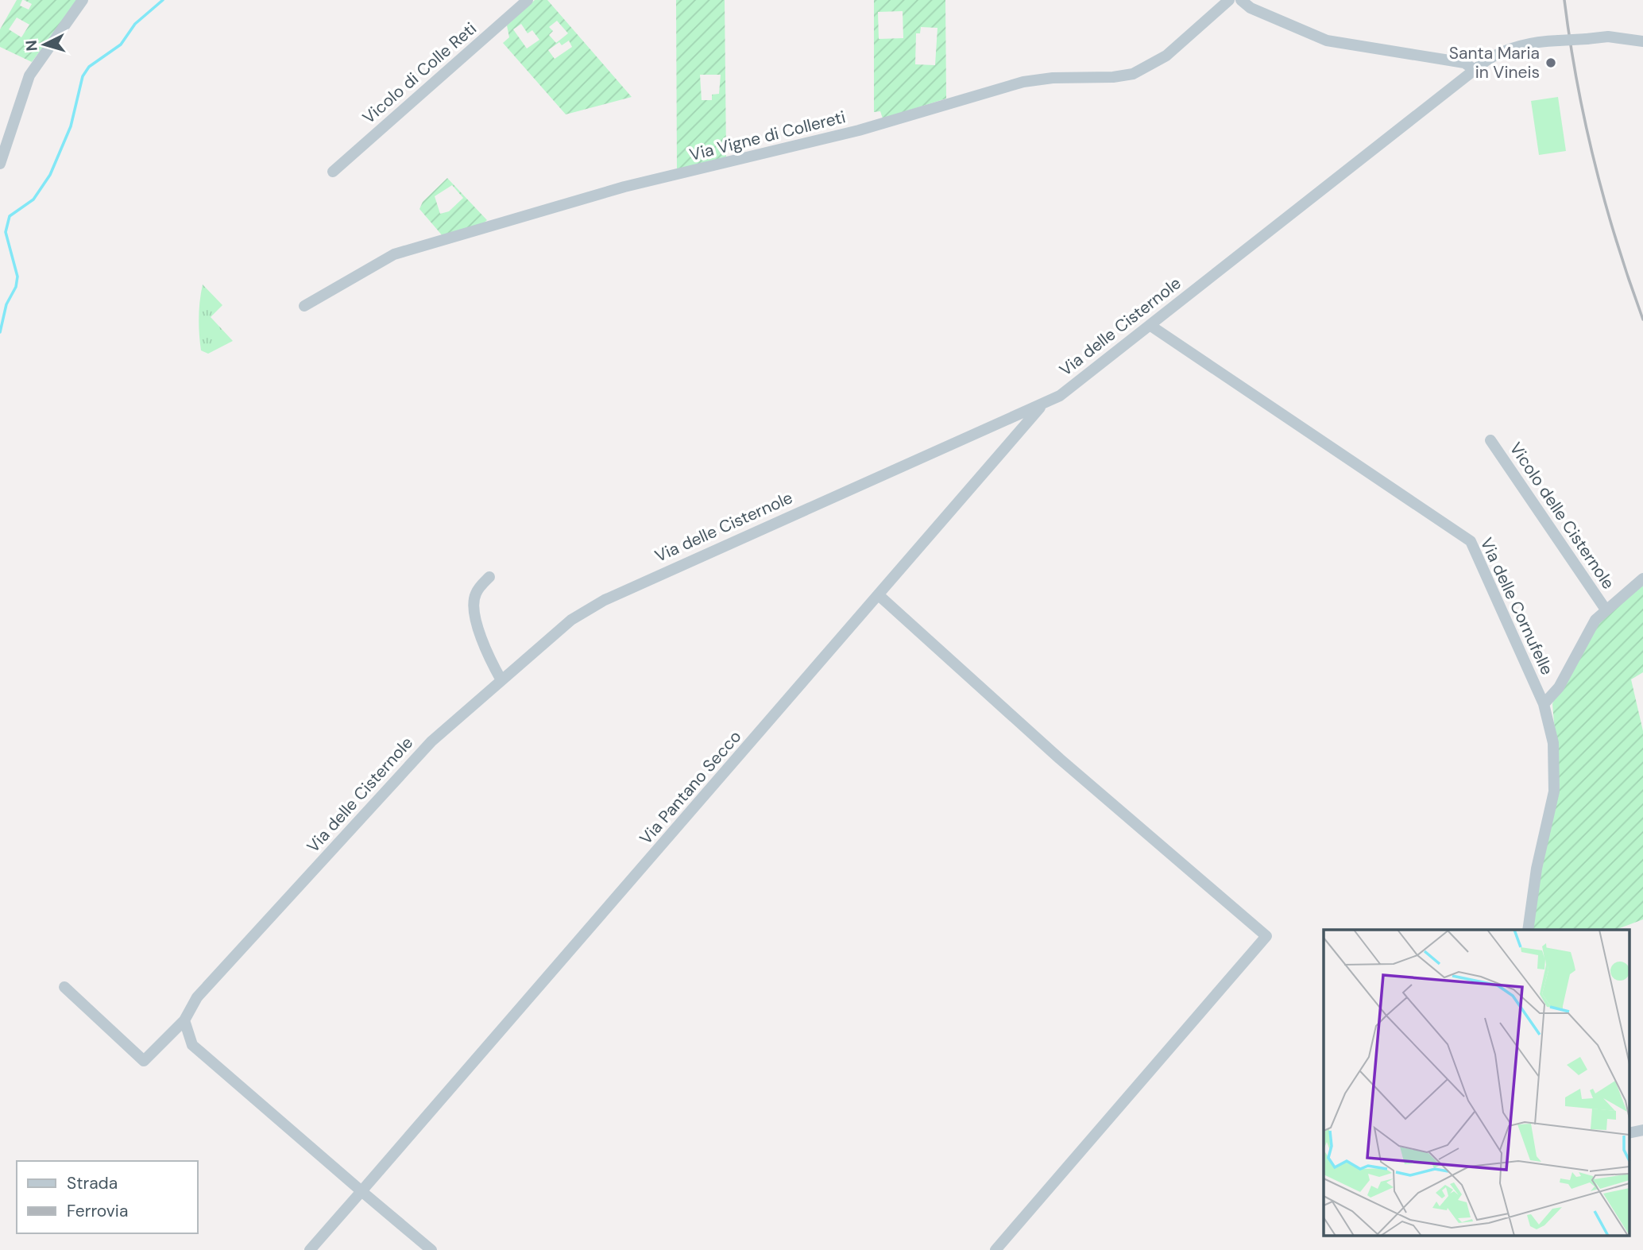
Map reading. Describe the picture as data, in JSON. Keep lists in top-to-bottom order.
{
  "streets": {
    "street": [
      "Vicolo di Colle Reti",
      "Via Vigne di Collereti",
      "Via delle Cisternole",
      "Vicolo delle Cisternole",
      "Via delle Cornufelle",
      "Via Pantano Secco"
    ]
  },
  "crossings": [
    ["Via delle Cisternole", "Via delle Cornufelle"],
    ["Via delle Cisternole", "Via Pantano Secco"],
    ["Vicolo delle Cisternole", "Via delle Cornufelle"]
  ],
  "places": ["Santa Maria in Vineis"],
  "legend": ["Strada", "Ferrovia"],
  "north": "left"
}
